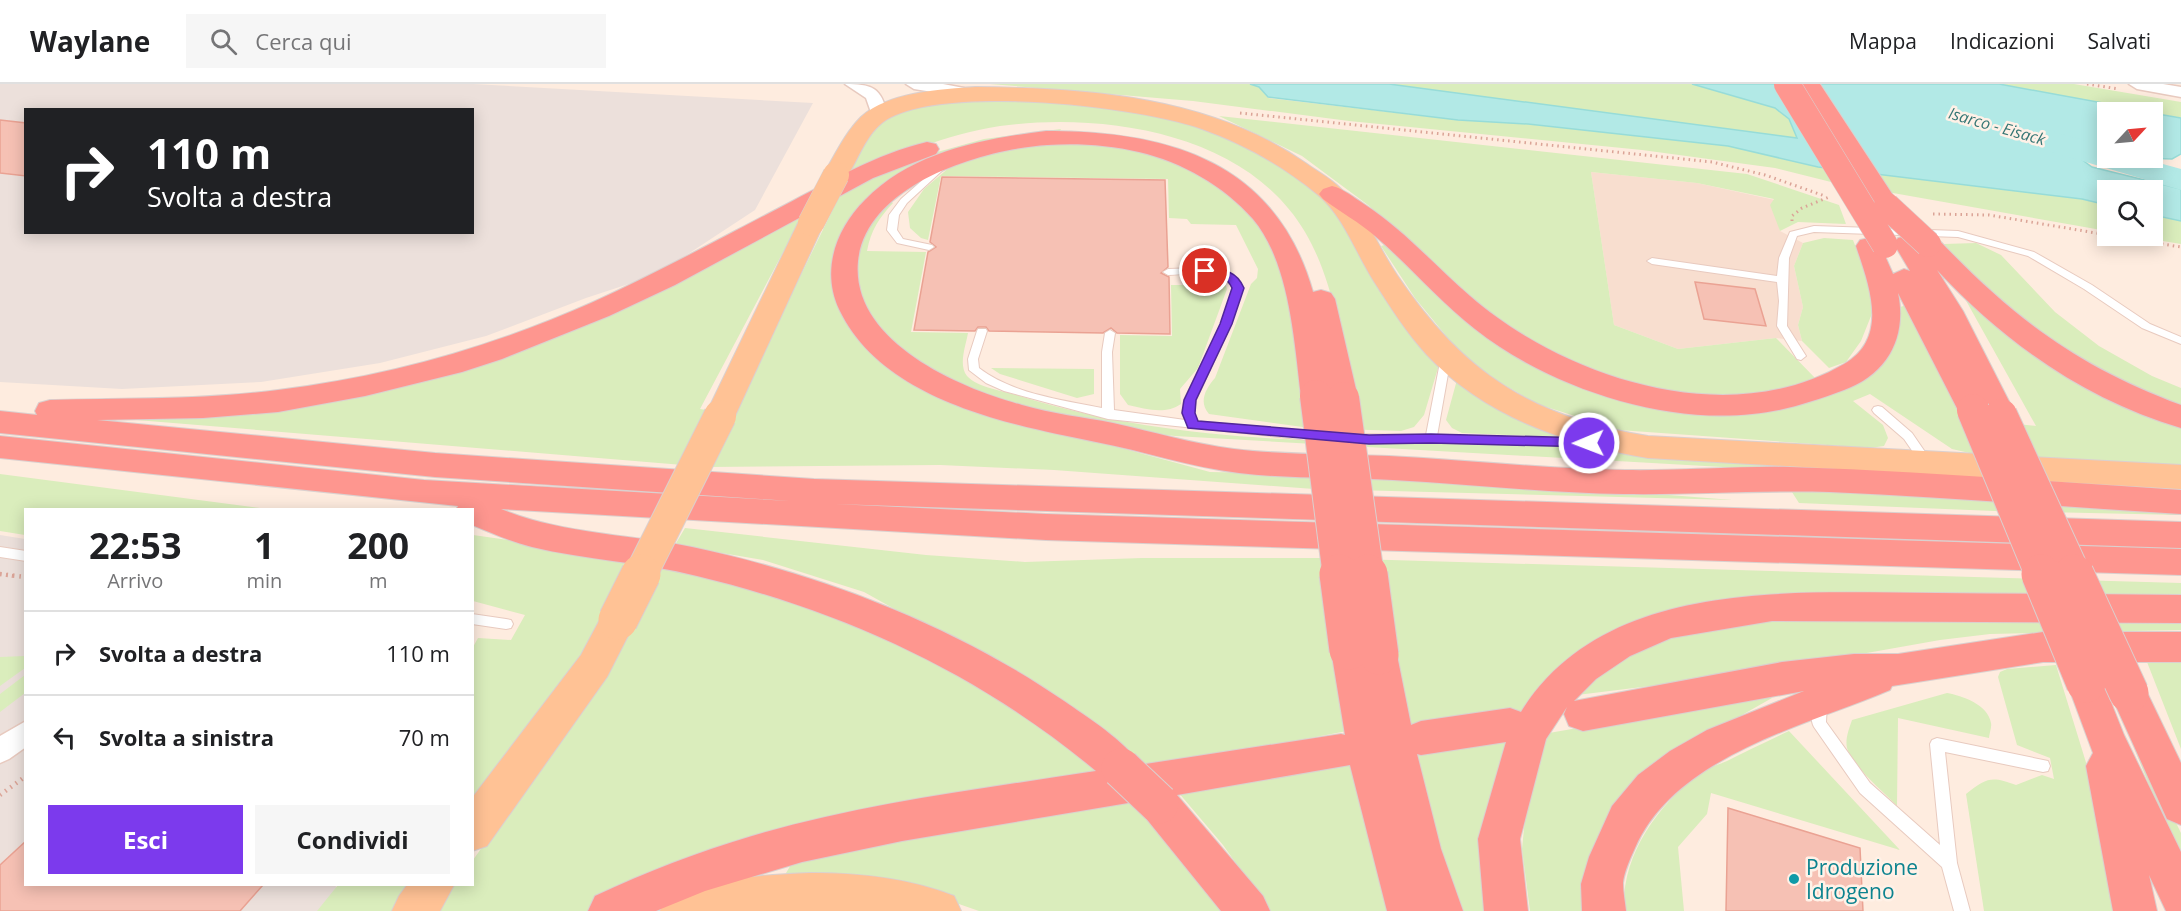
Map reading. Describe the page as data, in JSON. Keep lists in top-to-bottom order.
{
  "water": ["Isarco - Eisack"],
  "places": ["Produzione Idrogeno"],
  "north": "top right",
  "page": {
    "header": "Waylane",
    "search": "Cerca qui",
    "nav": ["Mappa", "Indicazioni", "Salvati"],
    "turn": ["110 m", "Svolta a destra"],
    "eta": [
      "22:53",
      "Arrivo",
      "1",
      "min",
      "200",
      "m"
    ],
    "list": [
      {
        "name": "Svolta a destra",
        "value": "110 m"
      },
      {
        "name": "Svolta a sinistra",
        "value": "70 m"
      }
    ],
    "buttons": ["Esci", "Condividi"]
  }
}
